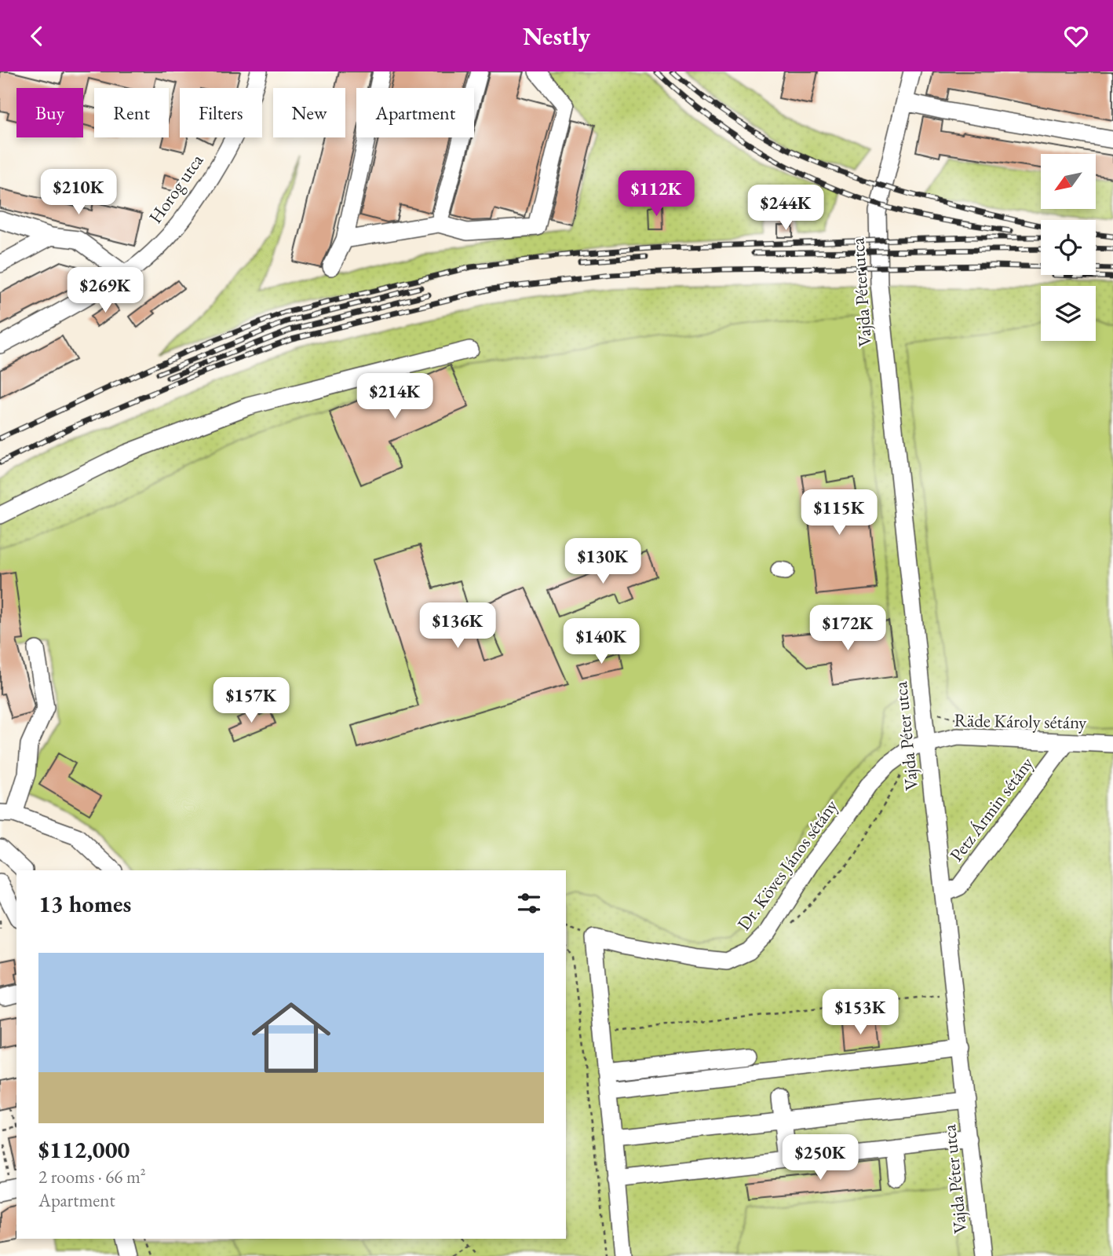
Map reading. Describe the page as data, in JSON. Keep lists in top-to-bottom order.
{
  "streets": {
    "street": [
      "Horog utca",
      "Vajda Péter utca",
      "Räde Károly sétány",
      "Petz Ármin sétány",
      "Dr. Köves János sétány"
    ]
  },
  "crossings": [
    ["Vajda Péter utca", "Räde Károly sétány"],
    ["Vajda Péter utca", "Petz Ármin sétány"],
    ["Vajda Péter utca", "Dr. Köves János sétány"],
    ["Räde Károly sétány", "Petz Ármin sétány"],
    ["Räde Károly sétány", "Dr. Köves János sétány"]
  ],
  "north": "bottom left",
  "page": {
    "header": "Nestly",
    "chip": [
      "Buy",
      "Rent",
      "Filters",
      "New",
      "Apartment"
    ],
    "price": [
      "$210K",
      "$112K",
      "$244K",
      "$269K",
      "$214K",
      "$115K",
      "$130K",
      "$136K",
      "$172K",
      "$140K",
      "$157K",
      "$153K",
      "$250K"
    ],
    "heading": "13 homes",
    "list": [
      {
        "name": "$112,000",
        "note": "2 rooms · 66 m² · Apartment"
      }
    ]
  }
}
